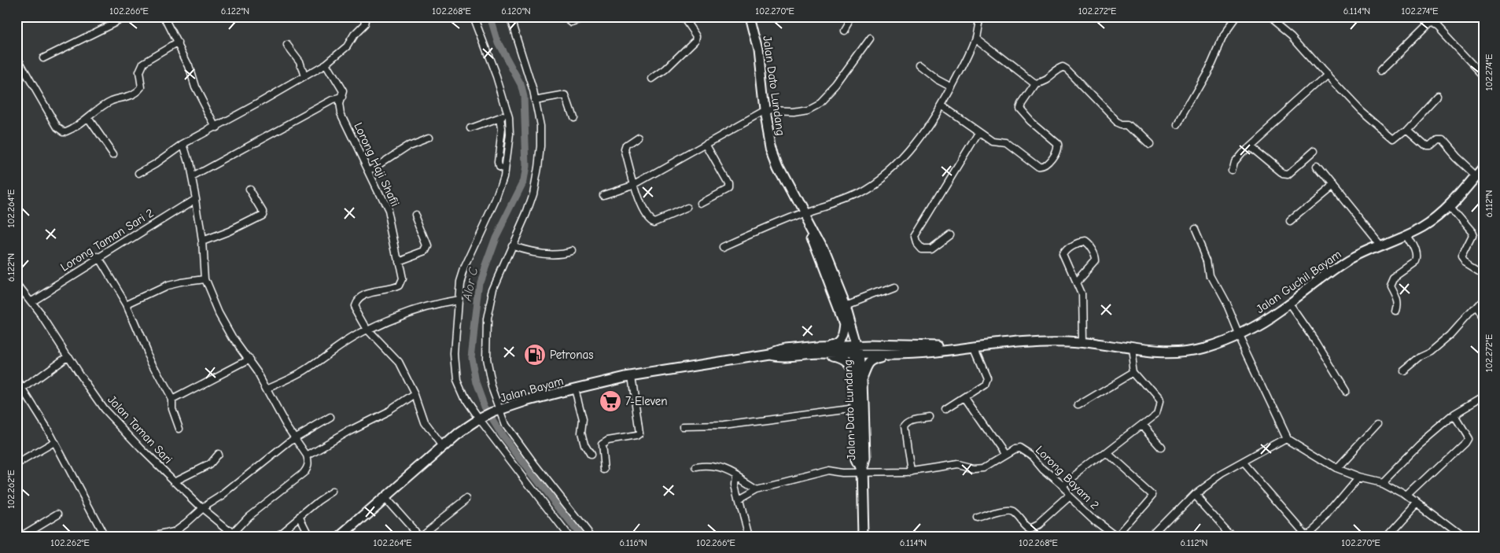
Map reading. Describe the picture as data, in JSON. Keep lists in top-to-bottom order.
{
  "streets": {
    "main road": ["Jalan Dato Lundang", "Jalan Guchil Bayam", "Jalan Bayam"],
    "street": [
      "Lorong Haji Shafii",
      "Lorong Taman Sari 2",
      "Jalan Taman Sari",
      "Lorong Bayam 2"
    ]
  },
  "crossings": [
    ["Jalan Dato Lundang", "Jalan Guchil Bayam"],
    ["Jalan Dato Lundang", "Jalan Bayam"],
    ["Jalan Dato Lundang", "Lorong Bayam 2"],
    ["Lorong Haji Shafii", "Jalan Bayam"],
    ["Lorong Taman Sari 2", "Jalan Taman Sari"],
    ["Jalan Guchil Bayam", "Jalan Bayam"]
  ],
  "water": ["Alor C"],
  "places": {
    "fuel station": ["Petronas"],
    "supermarket": ["7-Eleven"]
  },
  "coordinates": [
    "102.266°E",
    "6.122°N",
    "102.268°E",
    "6.120°N",
    "102.270°E",
    "102.272°E",
    "6.114°N",
    "102.274°E",
    "6.112°N",
    "102.264°E",
    "102.262°E",
    "6.116°N"
  ]
}
